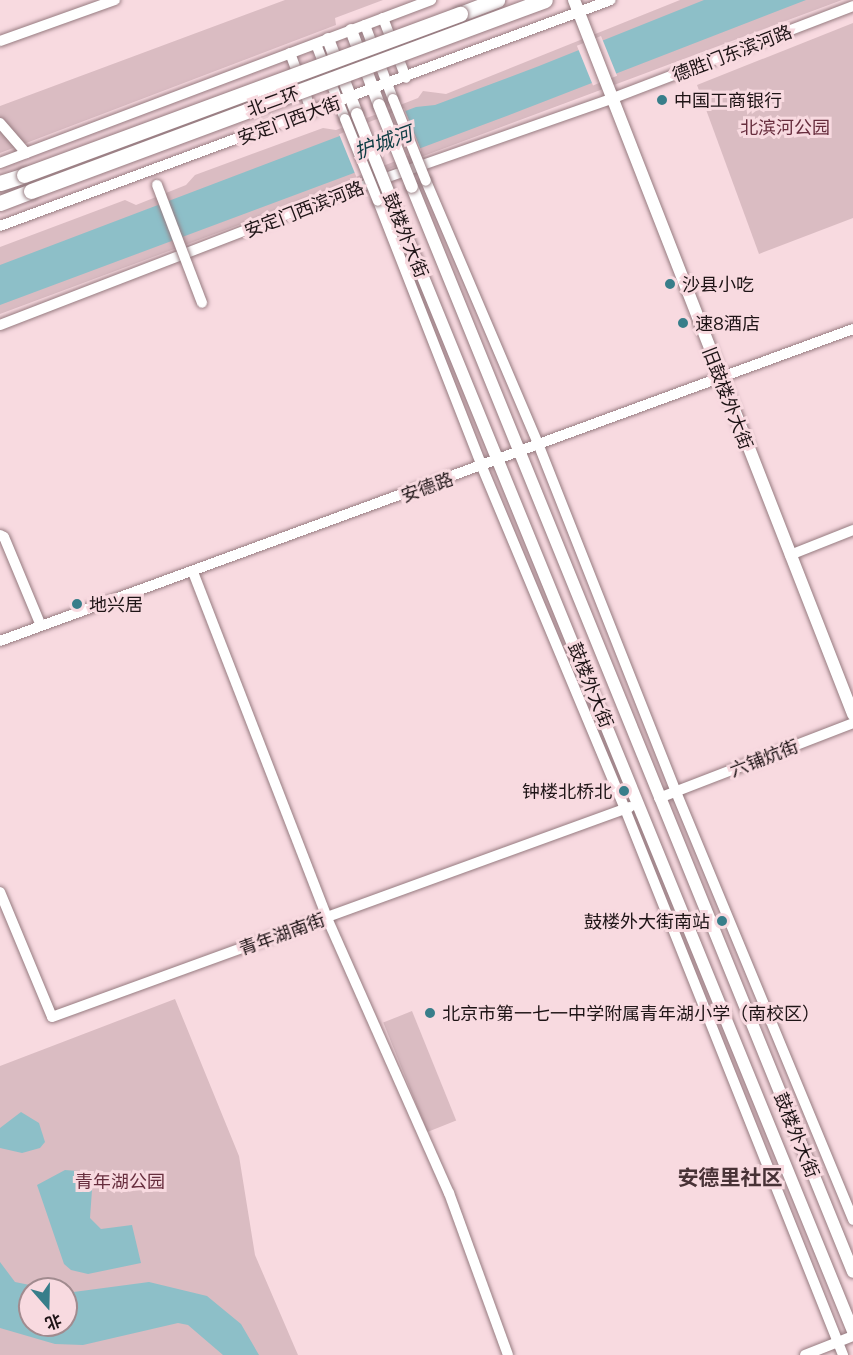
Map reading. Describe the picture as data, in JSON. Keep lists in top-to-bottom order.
{
  "streets": {
    "highway": ["北二环"],
    "main road": ["鼓楼外大街", "旧鼓楼外大街"],
    "street": [
      "德胜门东滨河路",
      "安定门西大街",
      "安定门西滨河路",
      "安德路",
      "六铺炕街",
      "青年湖南街"
    ]
  },
  "crossings": [
    ["德胜门东滨河路", "安定门西滨河路"],
    ["德胜门东滨河路", "旧鼓楼外大街"],
    ["安定门西大街", "鼓楼外大街"],
    ["安定门西大街", "旧鼓楼外大街"],
    ["安定门西滨河路", "旧鼓楼外大街"],
    ["鼓楼外大街", "安德路"],
    ["鼓楼外大街", "六铺炕街"],
    ["鼓楼外大街", "青年湖南街"],
    ["旧鼓楼外大街", "安德路"]
  ],
  "districts": ["安德里社区"],
  "water": ["护城河"],
  "parks": ["北滨河公园", "青年湖公园"],
  "places": [
    "中国工商银行",
    "沙县小吃",
    "速8酒店",
    "地兴居",
    "钟楼北桥北",
    "鼓楼外大街南站",
    "北京市第一七一中学附属青年湖小学（南校区）"
  ],
  "north": "bottom"
}
